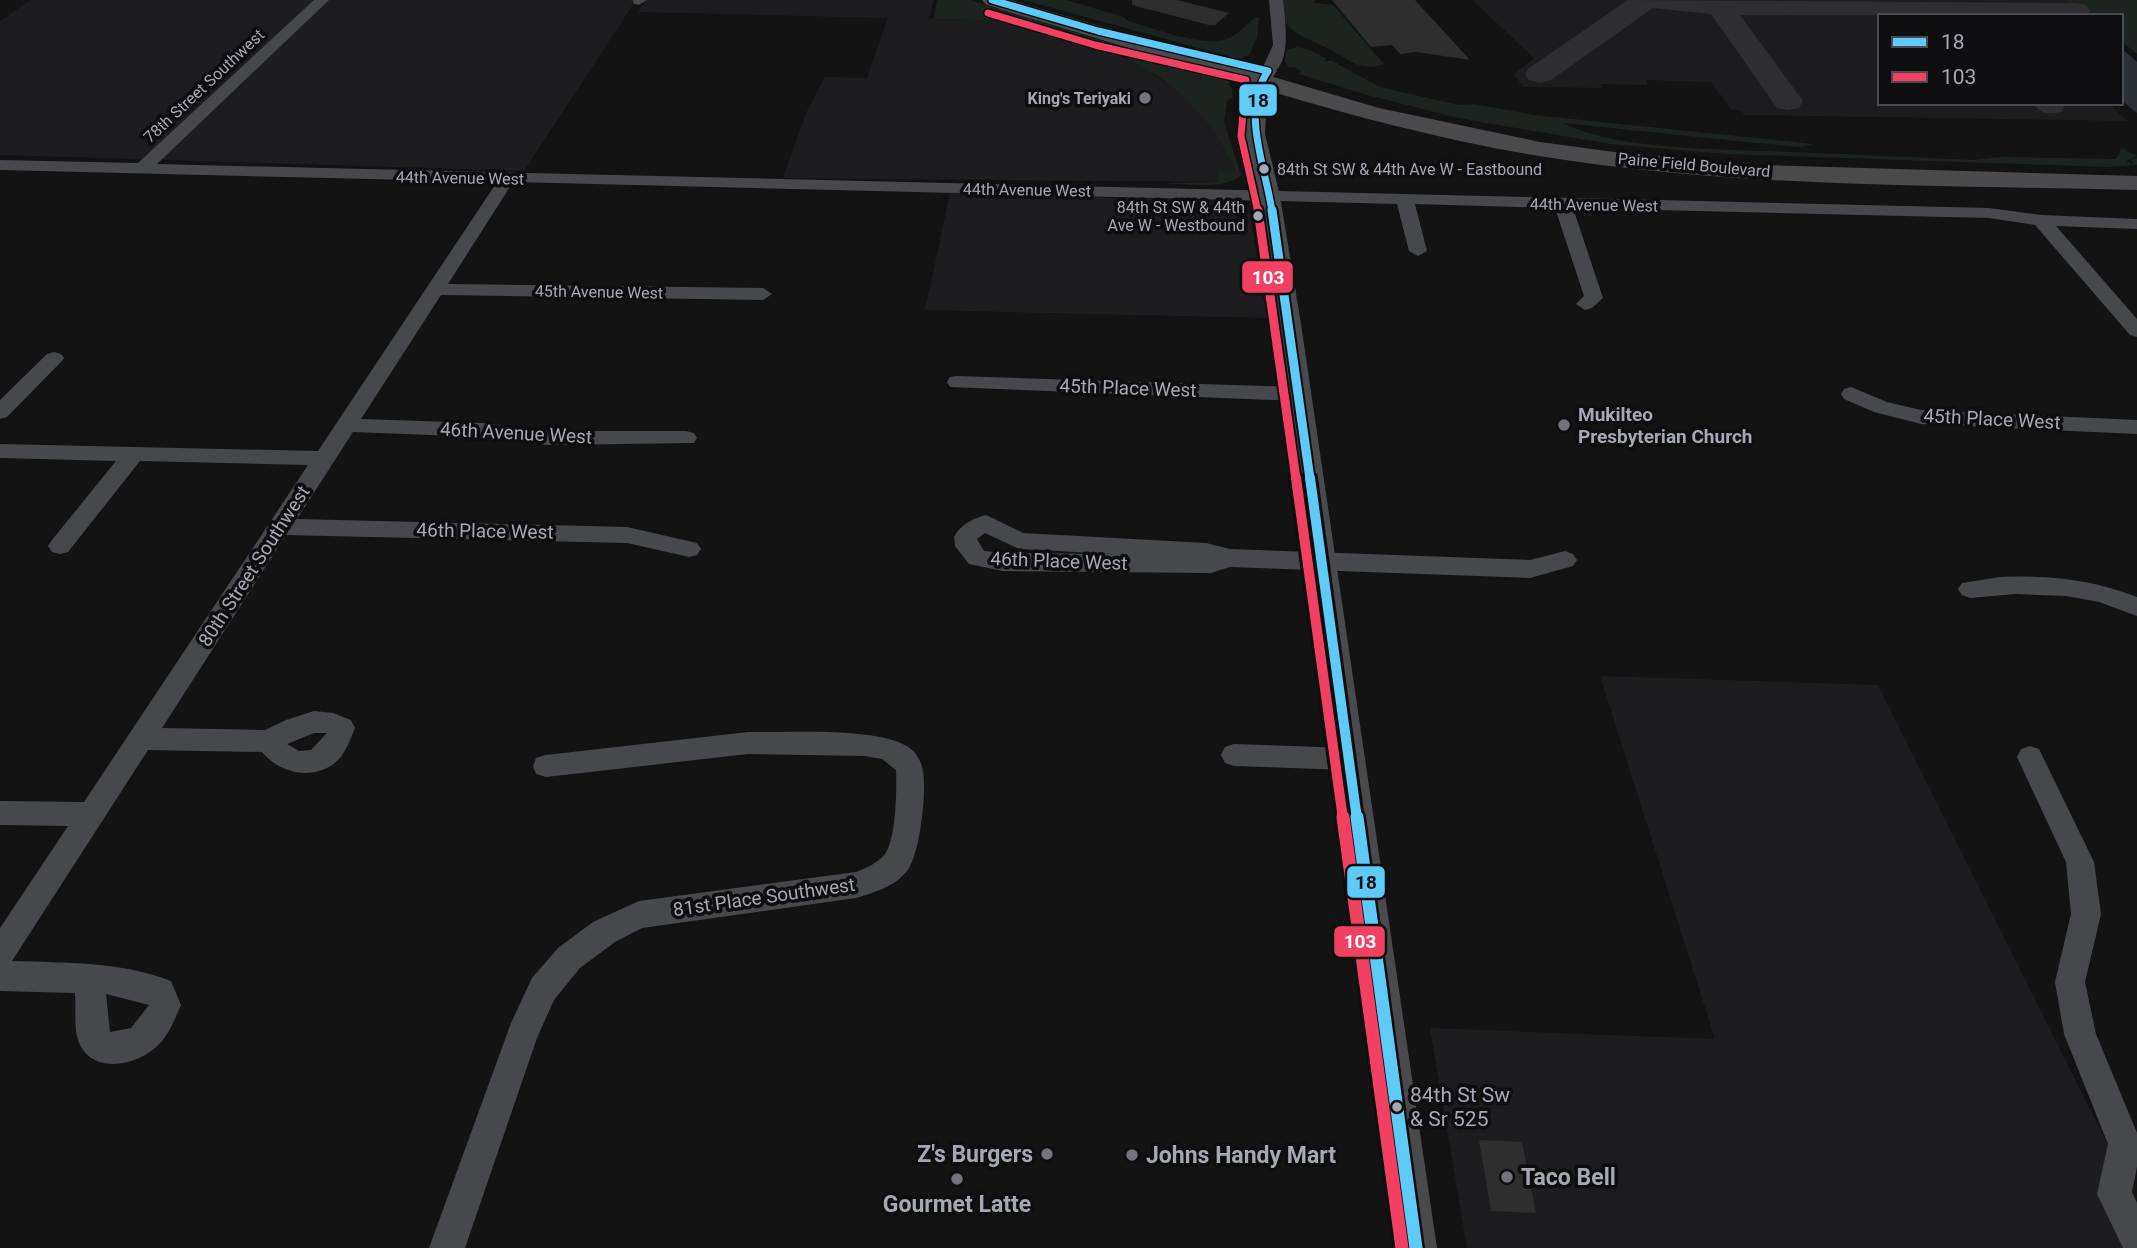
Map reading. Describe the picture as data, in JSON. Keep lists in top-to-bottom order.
{
  "streets": {
    "highway": ["Paine Field Boulevard"],
    "street": [
      "78th Street Southwest",
      "44th Avenue West",
      "45th Avenue West",
      "45th Place West",
      "46th Avenue West",
      "46th Place West",
      "80th Street Southwest",
      "81st Place Southwest"
    ]
  },
  "crossings": [
    ["78th Street Southwest", "44th Avenue West"],
    ["44th Avenue West", "80th Street Southwest"],
    ["45th Avenue West", "80th Street Southwest"],
    ["46th Avenue West", "80th Street Southwest"],
    ["46th Place West", "80th Street Southwest"]
  ],
  "places": [
    "King's Teriyaki",
    "84th St SW & 44th Ave W - Eastbound",
    "84th St SW & 44th Ave W - Westbound",
    "Mukilteo Presbyterian Church",
    "84th St Sw & Sr 525",
    "Z's Burgers",
    "Johns Handy Mart",
    "Taco Bell",
    "Gourmet Latte"
  ],
  "lines": ["transit line 18", "transit line 103"],
  "legend": ["18", "103"]
}
